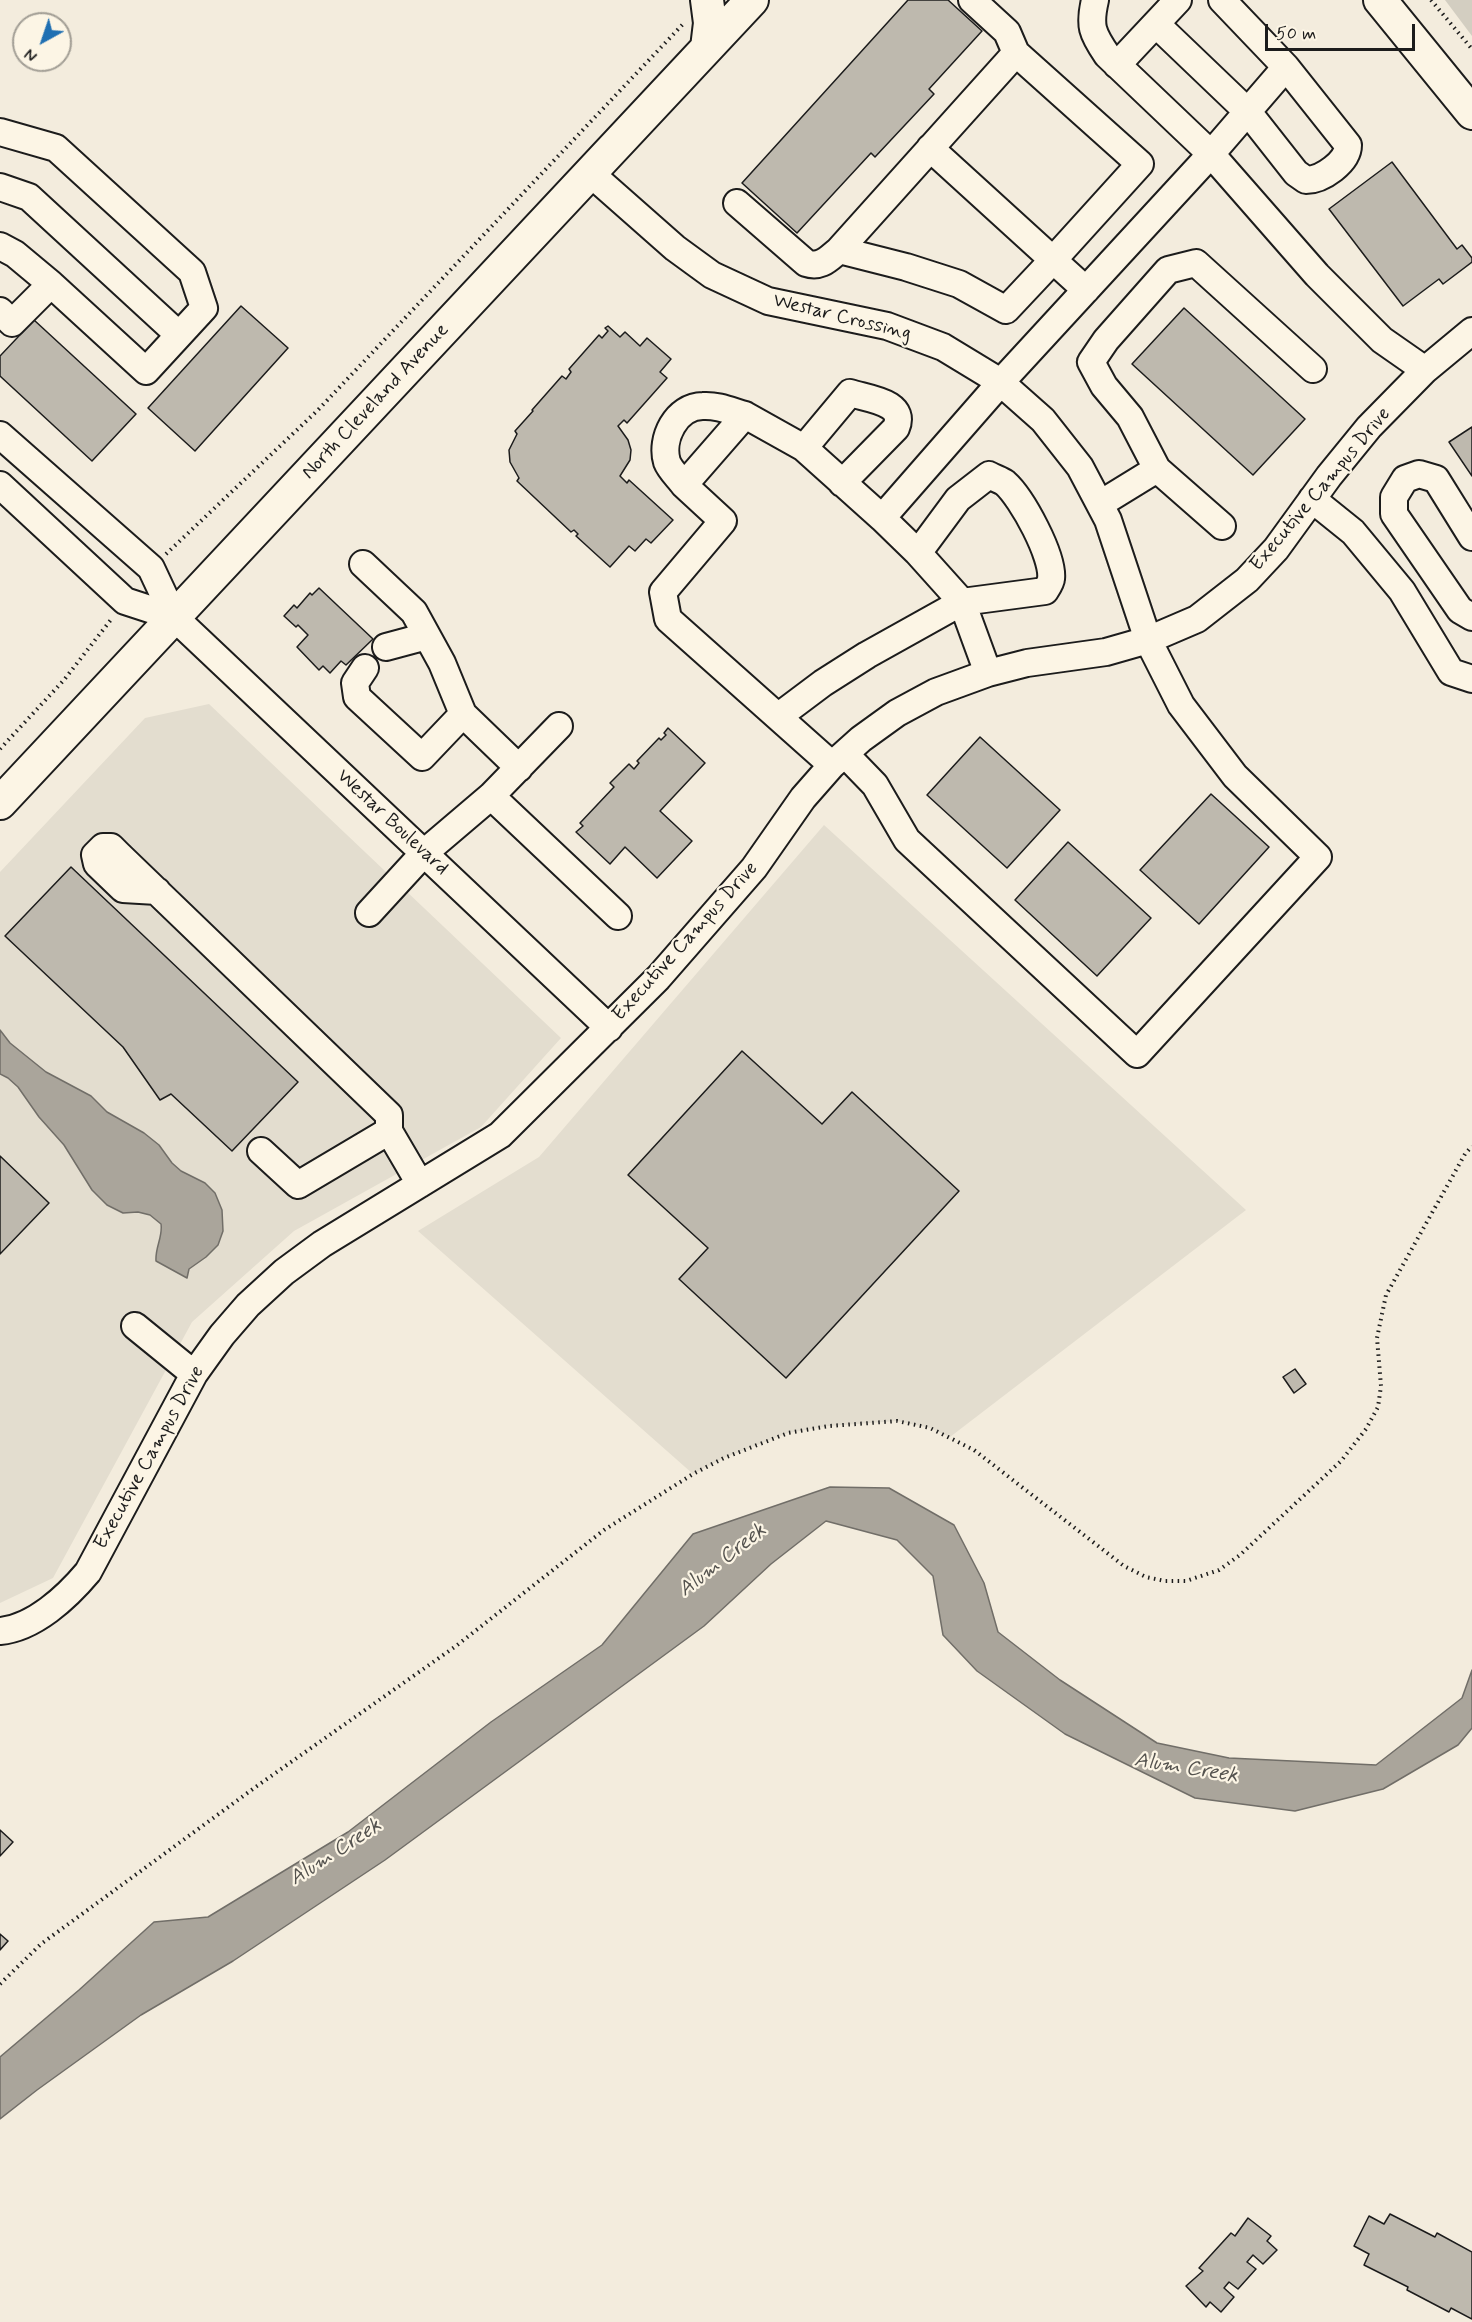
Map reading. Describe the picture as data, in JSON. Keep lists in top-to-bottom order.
{
  "streets": {
    "main road": ["North Cleveland Avenue"],
    "street": ["Westar Crossing", "Executive Campus Drive", "Westar Boulevard"]
  },
  "crossings": [
    ["Westar Crossing", "North Cleveland Avenue"],
    ["Westar Crossing", "Executive Campus Drive"],
    ["North Cleveland Avenue", "Westar Boulevard"],
    ["Executive Campus Drive", "Westar Boulevard"]
  ],
  "water": ["Alum Creek"],
  "scale_bar": "50 m",
  "north": "bottom left"
}
